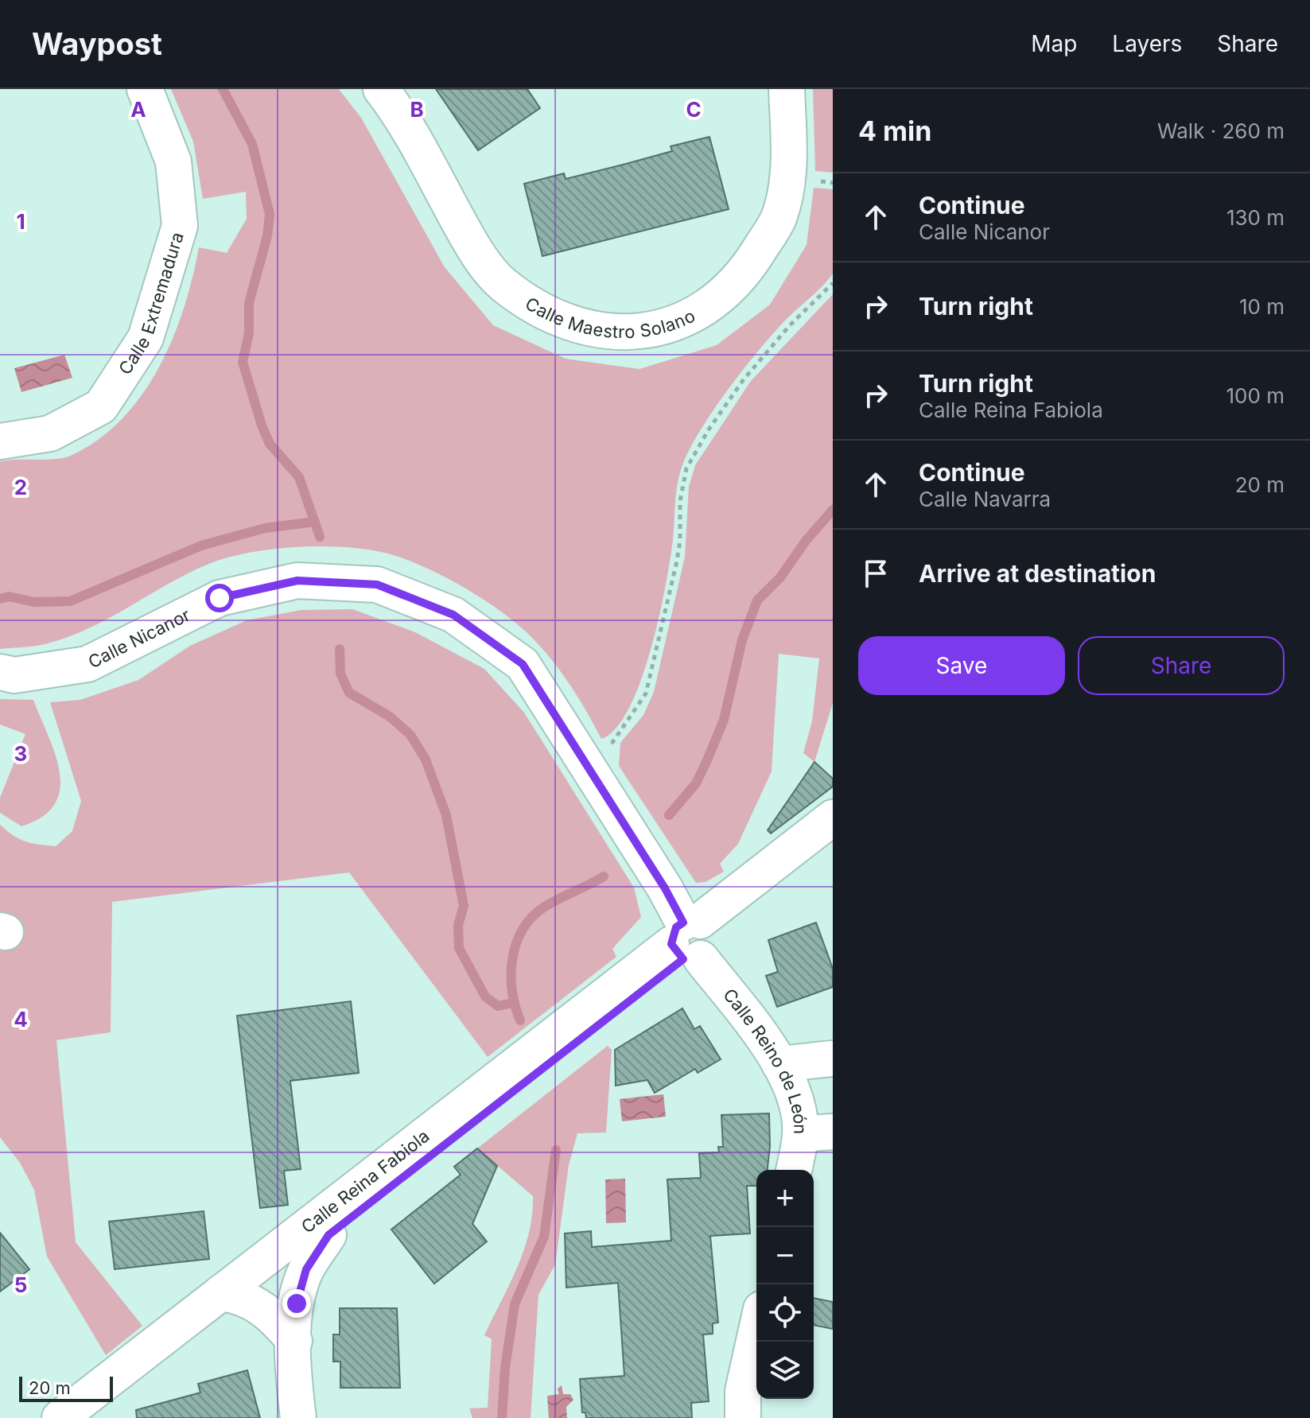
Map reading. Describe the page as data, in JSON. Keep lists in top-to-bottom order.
{
  "streets": {
    "street": [
      "Calle Extremadura",
      "Calle Maestro Solano",
      "Calle Nicanor",
      "Calle Reino de León",
      "Calle Reina Fabiola"
    ]
  },
  "crossings": [
    ["Calle Nicanor", "Calle Reino de León"],
    ["Calle Nicanor", "Calle Reina Fabiola"],
    ["Calle Reino de León", "Calle Reina Fabiola"]
  ],
  "scale_bar": "20 m",
  "page": {
    "header": "Waypost",
    "nav": ["Map", "Layers", "Share"],
    "heading": ["4 min", "Walk · 260 m"],
    "list": [
      ["Continue", "Calle Nicanor", "130 m"],
      ["Turn right", "10 m"],
      ["Turn right", "Calle Reina Fabiola", "100 m"],
      ["Continue", "Calle Navarra", "20 m"],
      "Arrive at destination"
    ],
    "buttons": ["Save", "Share"],
    "map_buttons": ["+", "−"],
    "scale": "20 m"
  },
  "grid": {
    "columns": ["A", "B", "C"],
    "rows": [
      "1",
      "2",
      "3",
      "4",
      "5"
    ]
  }
}
